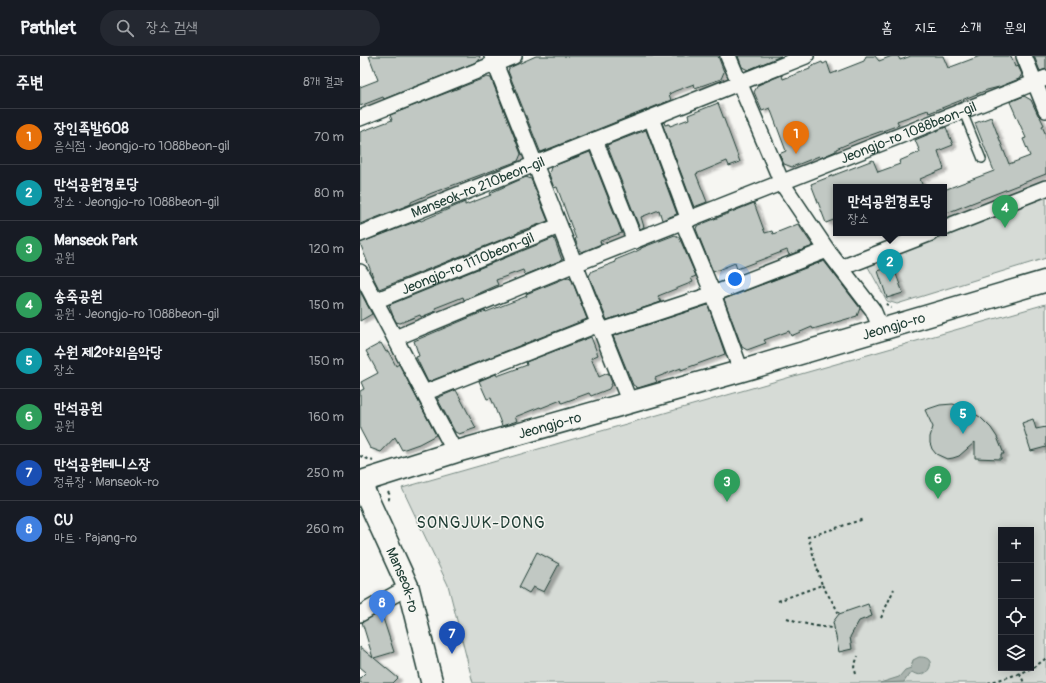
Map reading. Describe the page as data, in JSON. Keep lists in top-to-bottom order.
{
  "streets": {
    "street": [
      "Jeongjo-ro 1088beon-gil",
      "Manseok-ro 210beon-gil",
      "Jeongjo-ro 1110beon-gil",
      "Jeongjo-ro",
      "Manseok-ro"
    ]
  },
  "crossings": [
    ["Jeongjo-ro", "Manseok-ro"]
  ],
  "districts": ["SONGJUK-DONG"],
  "page": {
    "header": "Pathlet",
    "search": "장소 검색",
    "nav": [
      "홈",
      "지도",
      "소개",
      "문의"
    ],
    "heading": ["주변", "8개 결과"],
    "list": [
      {
        "mark": "1",
        "name": "장인족발608",
        "note": "음식점 · Jeongjo-ro 1088beon-gil",
        "value": "70 m"
      },
      {
        "mark": "2",
        "name": "만석공원경로당",
        "note": "장소 · Jeongjo-ro 1088beon-gil",
        "value": "80 m"
      },
      {
        "mark": "3",
        "name": "Manseok Park",
        "note": "공원",
        "value": "120 m"
      },
      {
        "mark": "4",
        "name": "송죽공원",
        "note": "공원 · Jeongjo-ro 1088beon-gil",
        "value": "150 m"
      },
      {
        "mark": "5",
        "name": "수원 제2야외음악당",
        "note": "장소",
        "value": "150 m"
      },
      {
        "mark": "6",
        "name": "만석공원",
        "note": "공원",
        "value": "160 m"
      },
      {
        "mark": "7",
        "name": "만석공원테니스장",
        "note": "정류장 · Manseok-ro",
        "value": "250 m"
      },
      {
        "mark": "8",
        "name": "CU",
        "note": "마트 · Pajang-ro",
        "value": "260 m"
      }
    ],
    "pins": [
      "1",
      "4",
      "2",
      "5",
      "6",
      "3",
      "8",
      "7"
    ],
    "popup": ["만석공원경로당", "장소"],
    "map_buttons": ["+", "−"]
  }
}
